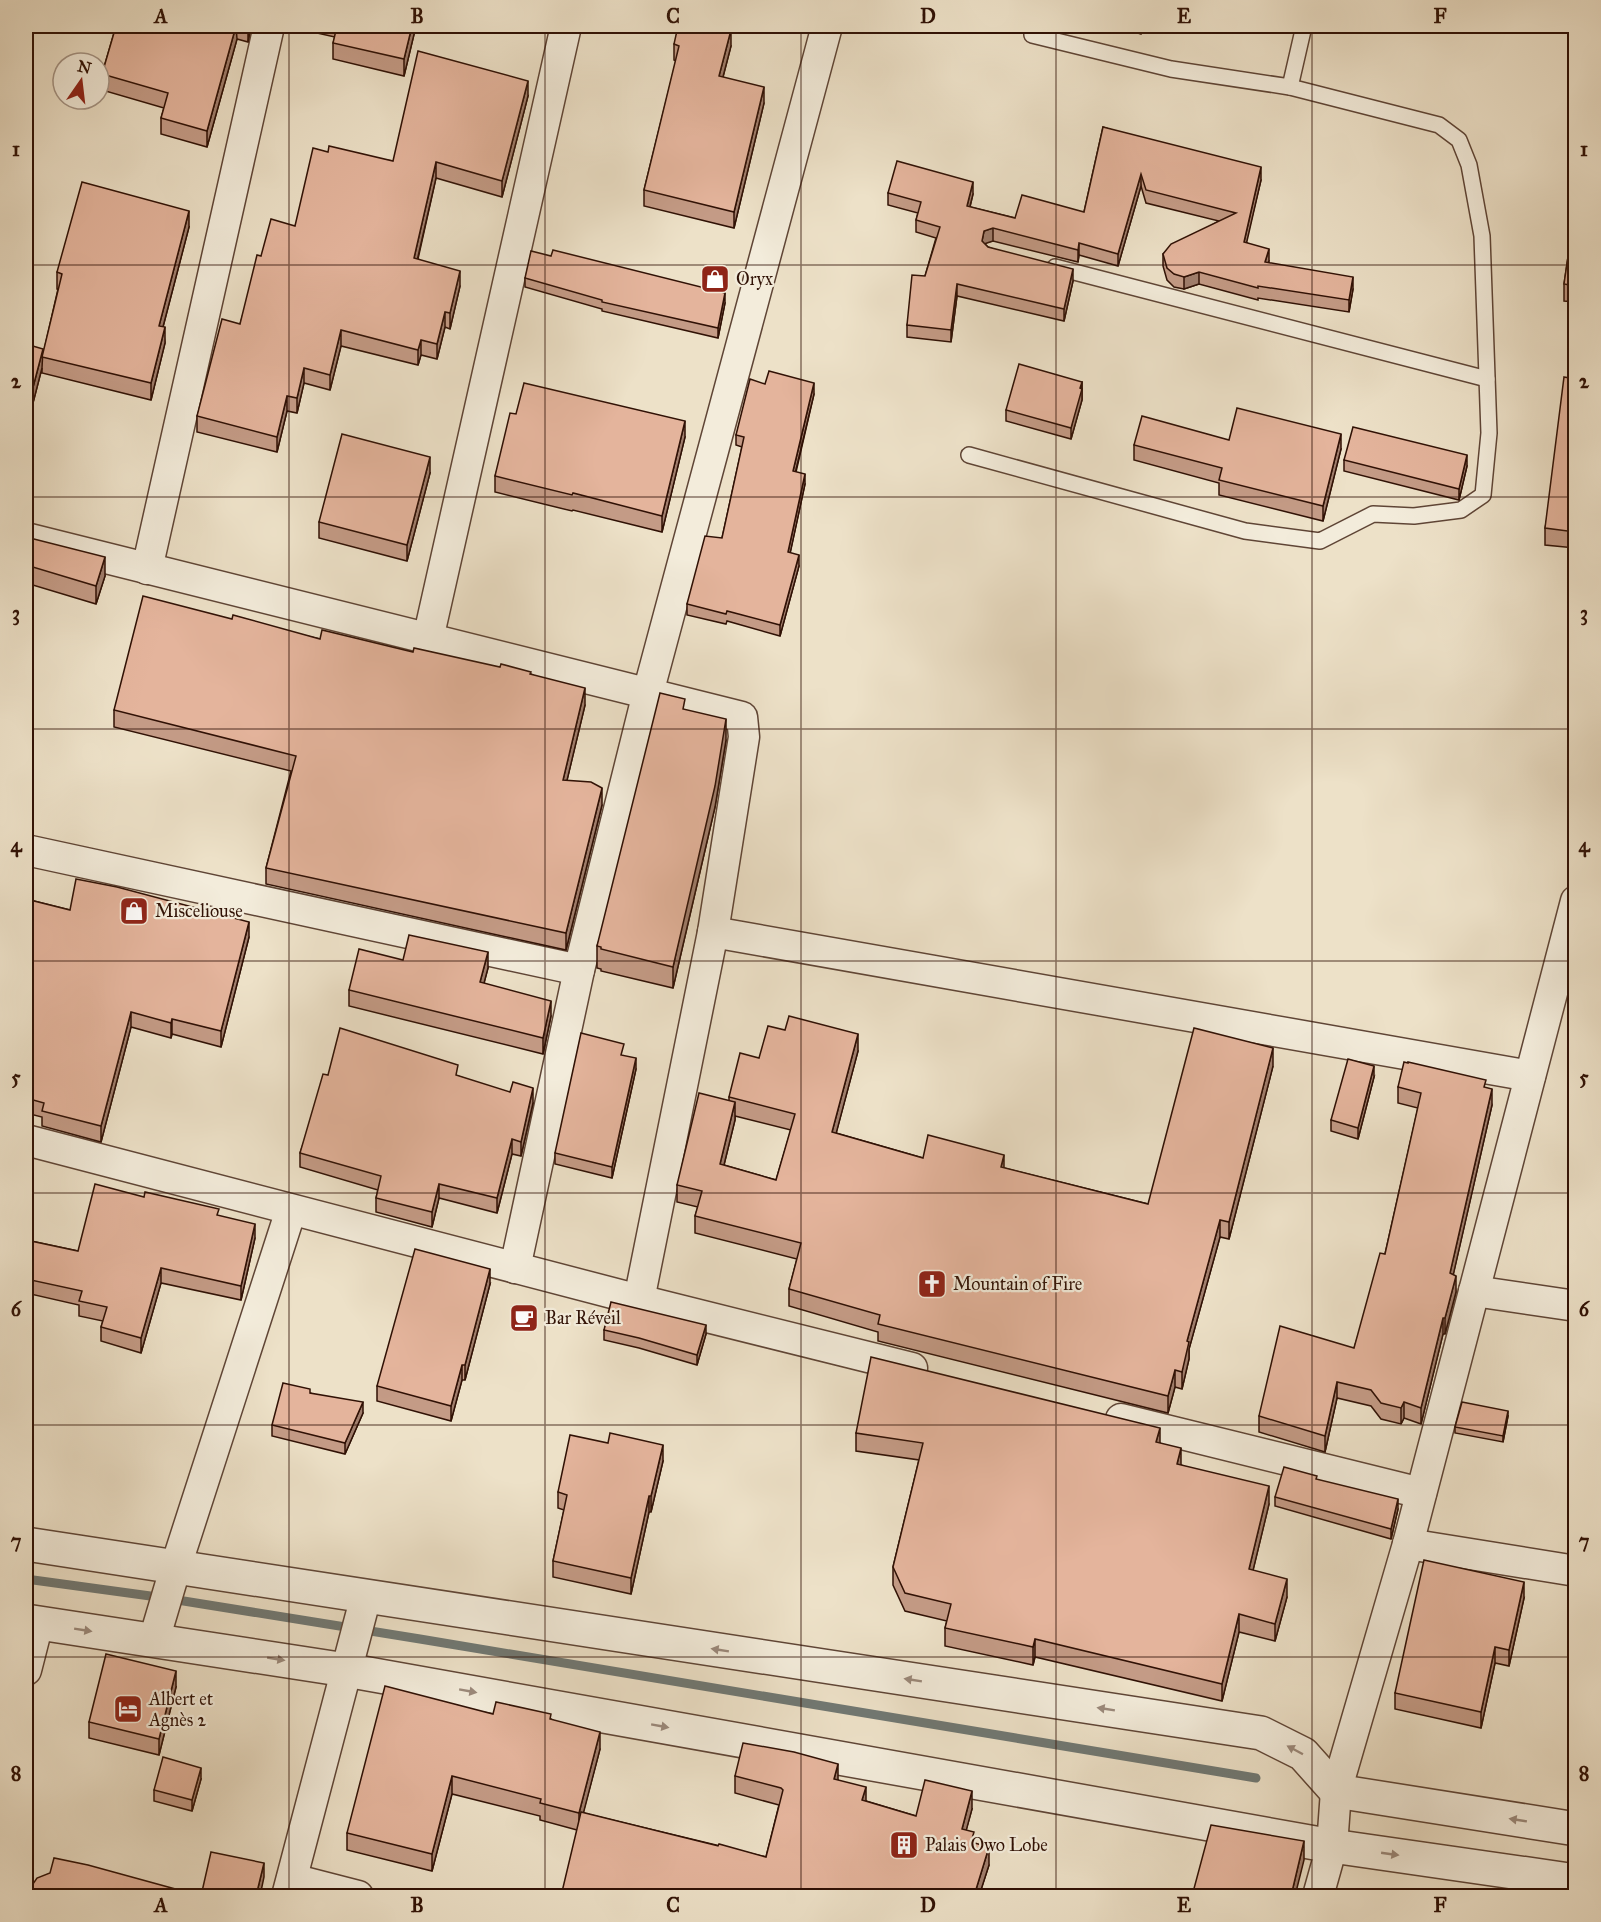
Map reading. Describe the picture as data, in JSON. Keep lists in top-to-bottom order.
{
  "places": {
    "shop": ["Oryx", "Misceliouse"],
    "church": ["Mountain of Fire"],
    "cafe": ["Bar Réveil"],
    "hotel": ["Albert et Agnès 2"],
    "building": ["Palais Owo Lobe"]
  },
  "north": "top",
  "grid": {
    "columns": [
      "A",
      "B",
      "C",
      "D",
      "E",
      "F"
    ],
    "rows": [
      "1",
      "2",
      "3",
      "4",
      "5",
      "6",
      "7",
      "8"
    ]
  }
}
